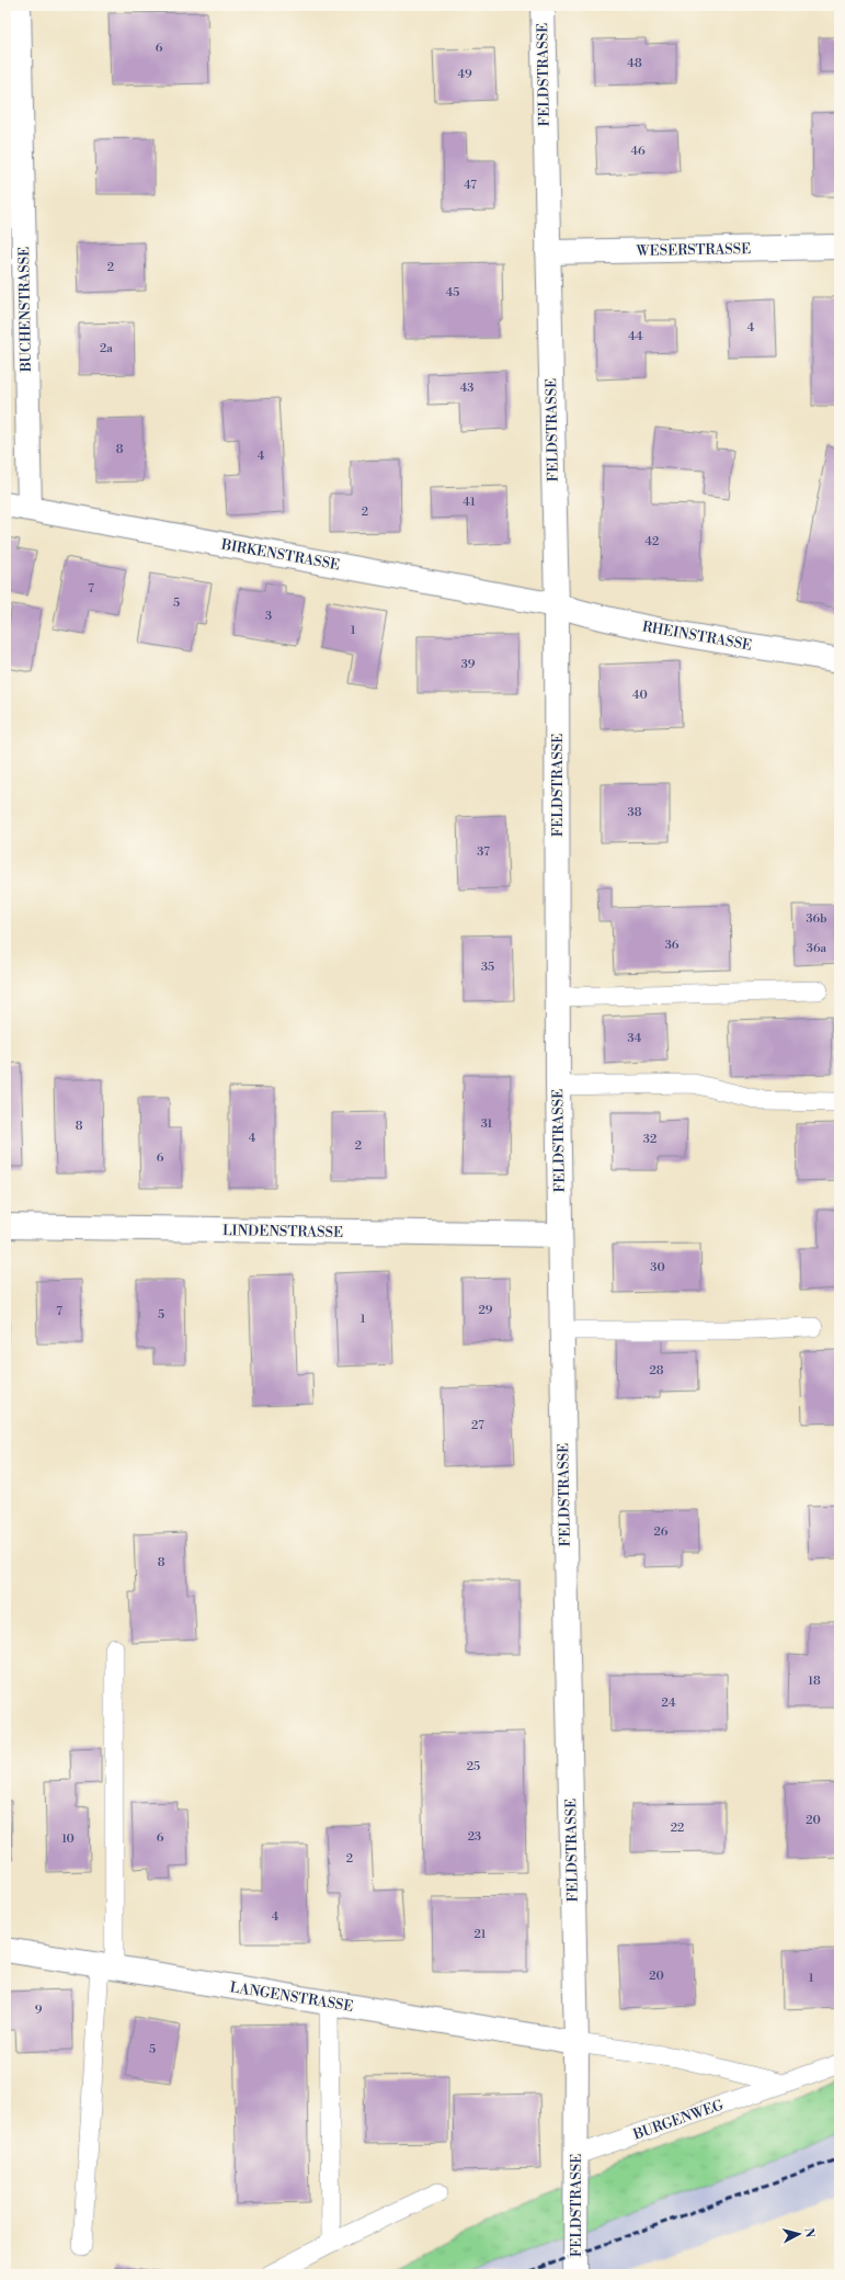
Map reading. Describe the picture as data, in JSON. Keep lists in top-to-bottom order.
{
  "streets": {
    "street": [
      "FELDSTRASSE",
      "WESERSTRASSE",
      "BUCHENSTRASSE",
      "BIRKENSTRASSE",
      "RHEINSTRASSE",
      "LINDENSTRASSE",
      "LANGENSTRASSE"
    ],
    "lane": ["BURGENWEG"]
  },
  "crossings": [
    ["FELDSTRASSE", "WESERSTRASSE"],
    ["FELDSTRASSE", "BIRKENSTRASSE"],
    ["FELDSTRASSE", "RHEINSTRASSE"],
    ["FELDSTRASSE", "LINDENSTRASSE"],
    ["FELDSTRASSE", "LANGENSTRASSE"],
    ["FELDSTRASSE", "BURGENWEG"],
    ["BUCHENSTRASSE", "BIRKENSTRASSE"],
    ["BIRKENSTRASSE", "RHEINSTRASSE"]
  ],
  "house_numbers": [
    "6",
    "48",
    "49",
    "46",
    "47",
    "2",
    "45",
    "4",
    "44",
    "2a",
    "43",
    "8",
    "4",
    "41",
    "2",
    "42",
    "7",
    "5",
    "3",
    "1",
    "39",
    "40",
    "38",
    "37",
    "36b",
    "36",
    "36a",
    "35",
    "34",
    "31",
    "8",
    "4",
    "32",
    "2",
    "6",
    "30",
    "29",
    "7",
    "5",
    "1",
    "28",
    "27",
    "26",
    "8",
    "18",
    "24",
    "25",
    "20",
    "22",
    "23",
    "6",
    "10",
    "2",
    "4",
    "21",
    "20",
    "1",
    "9",
    "5"
  ],
  "north": "right"
}
